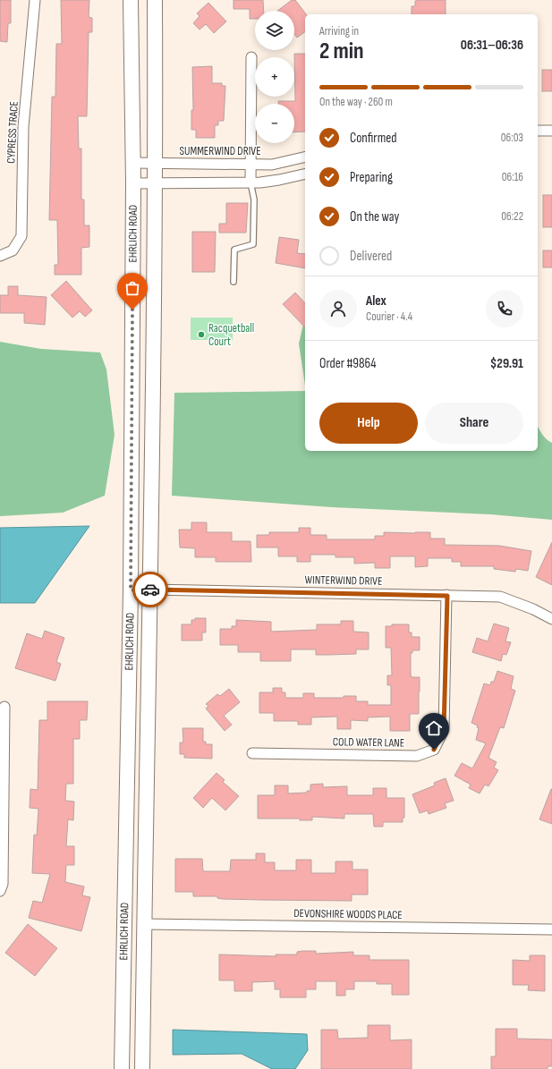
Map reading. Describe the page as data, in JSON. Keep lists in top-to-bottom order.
{
  "streets": {
    "main road": ["EHRLICH ROAD"],
    "street": [
      "CYPRESS TRACE",
      "SUMMERWIND DRIVE",
      "WINTERWIND DRIVE",
      "COLD WATER LANE",
      "DEVONSHIRE WOODS PLACE"
    ]
  },
  "crossings": [
    ["SUMMERWIND DRIVE", "EHRLICH ROAD"],
    ["EHRLICH ROAD", "WINTERWIND DRIVE"],
    ["EHRLICH ROAD", "DEVONSHIRE WOODS PLACE"],
    ["WINTERWIND DRIVE", "COLD WATER LANE"]
  ],
  "places": ["Racquetball Court"],
  "page": {
    "map_buttons": ["+", "−"],
    "heading": ["2 min", "Arriving in", "06:31–06:36"],
    "panel": [
      "Alex",
      "Courier · 4.4",
      "Order #9864",
      "$29.91"
    ],
    "bar": "On the way · 260 m",
    "list": [
      ["Confirmed", "06:03"],
      ["Preparing", "06:16"],
      ["On the way", "06:22"],
      "Delivered"
    ],
    "buttons": ["Help", "Share"]
  }
}
